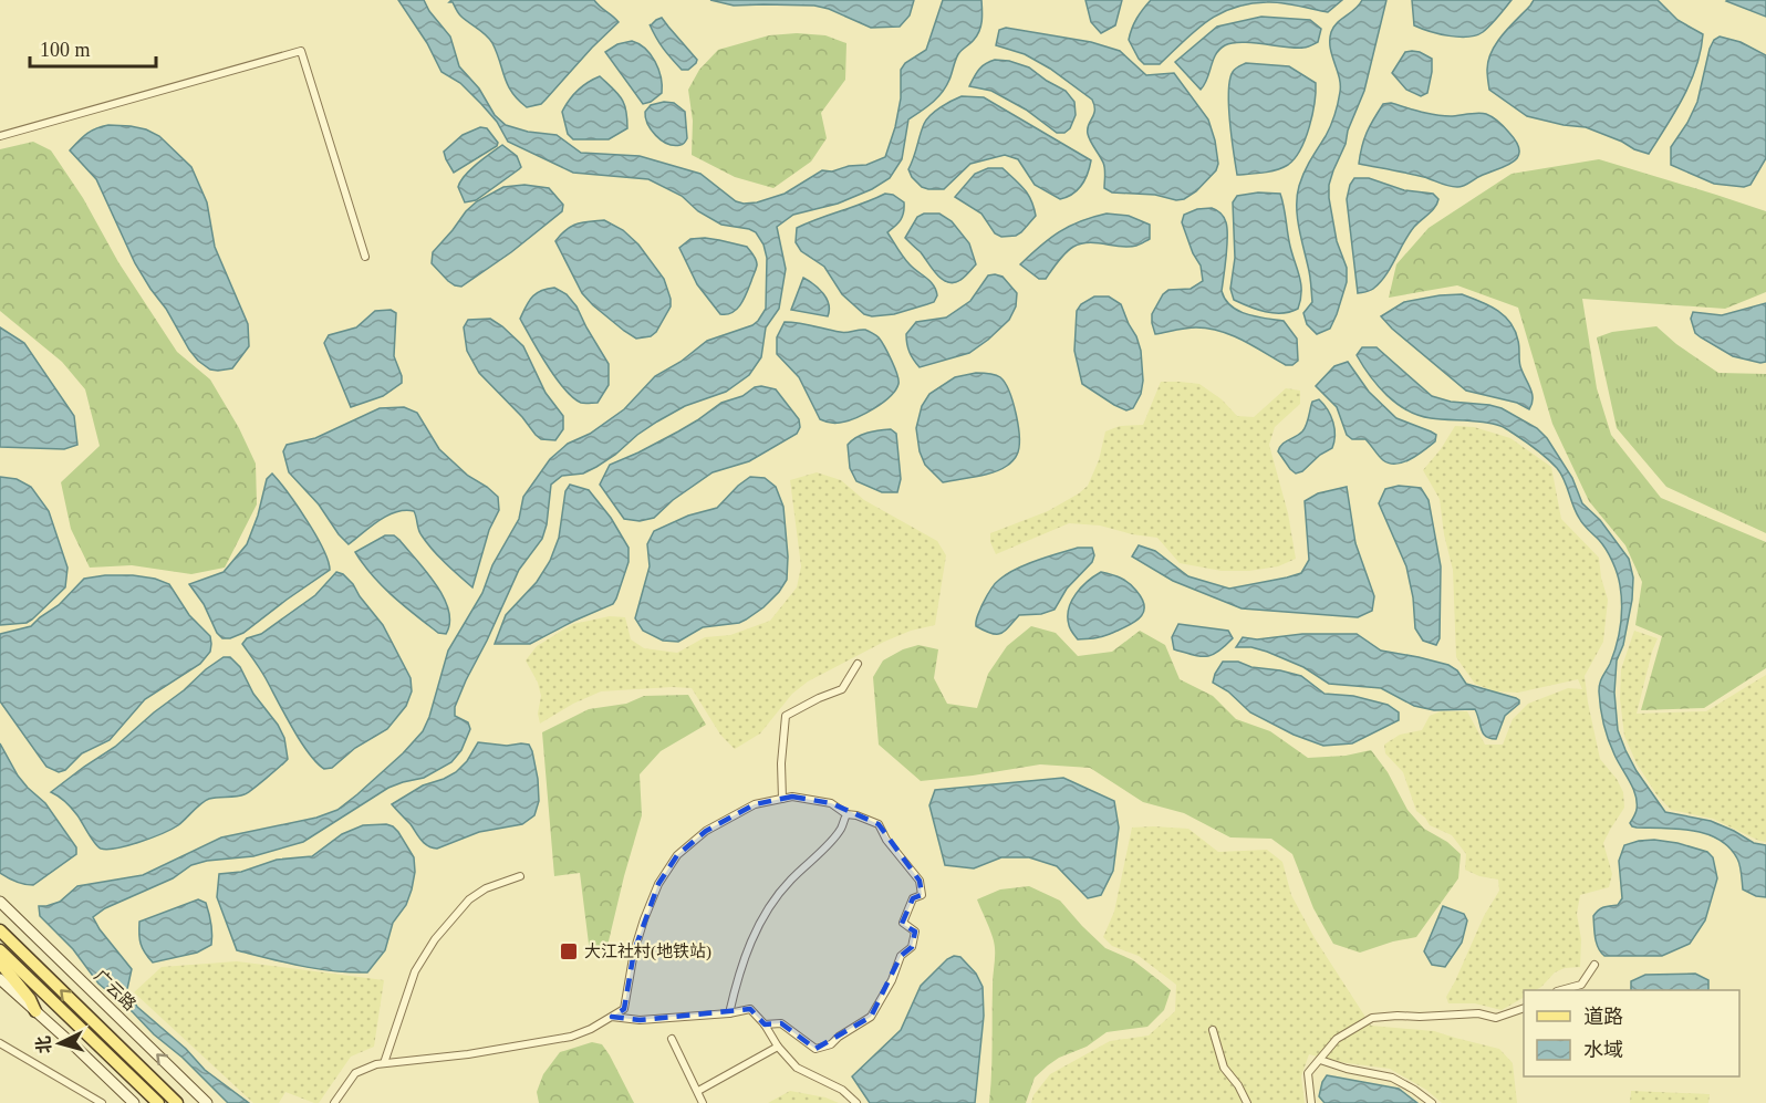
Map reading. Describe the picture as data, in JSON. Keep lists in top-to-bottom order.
{
  "streets": {
    "main road": ["广云路"]
  },
  "places": {
    "transit": ["大江社村(地铁站)"]
  },
  "legend": ["道路", "水域"],
  "scale_bar": "100 m",
  "north": "left"
}
